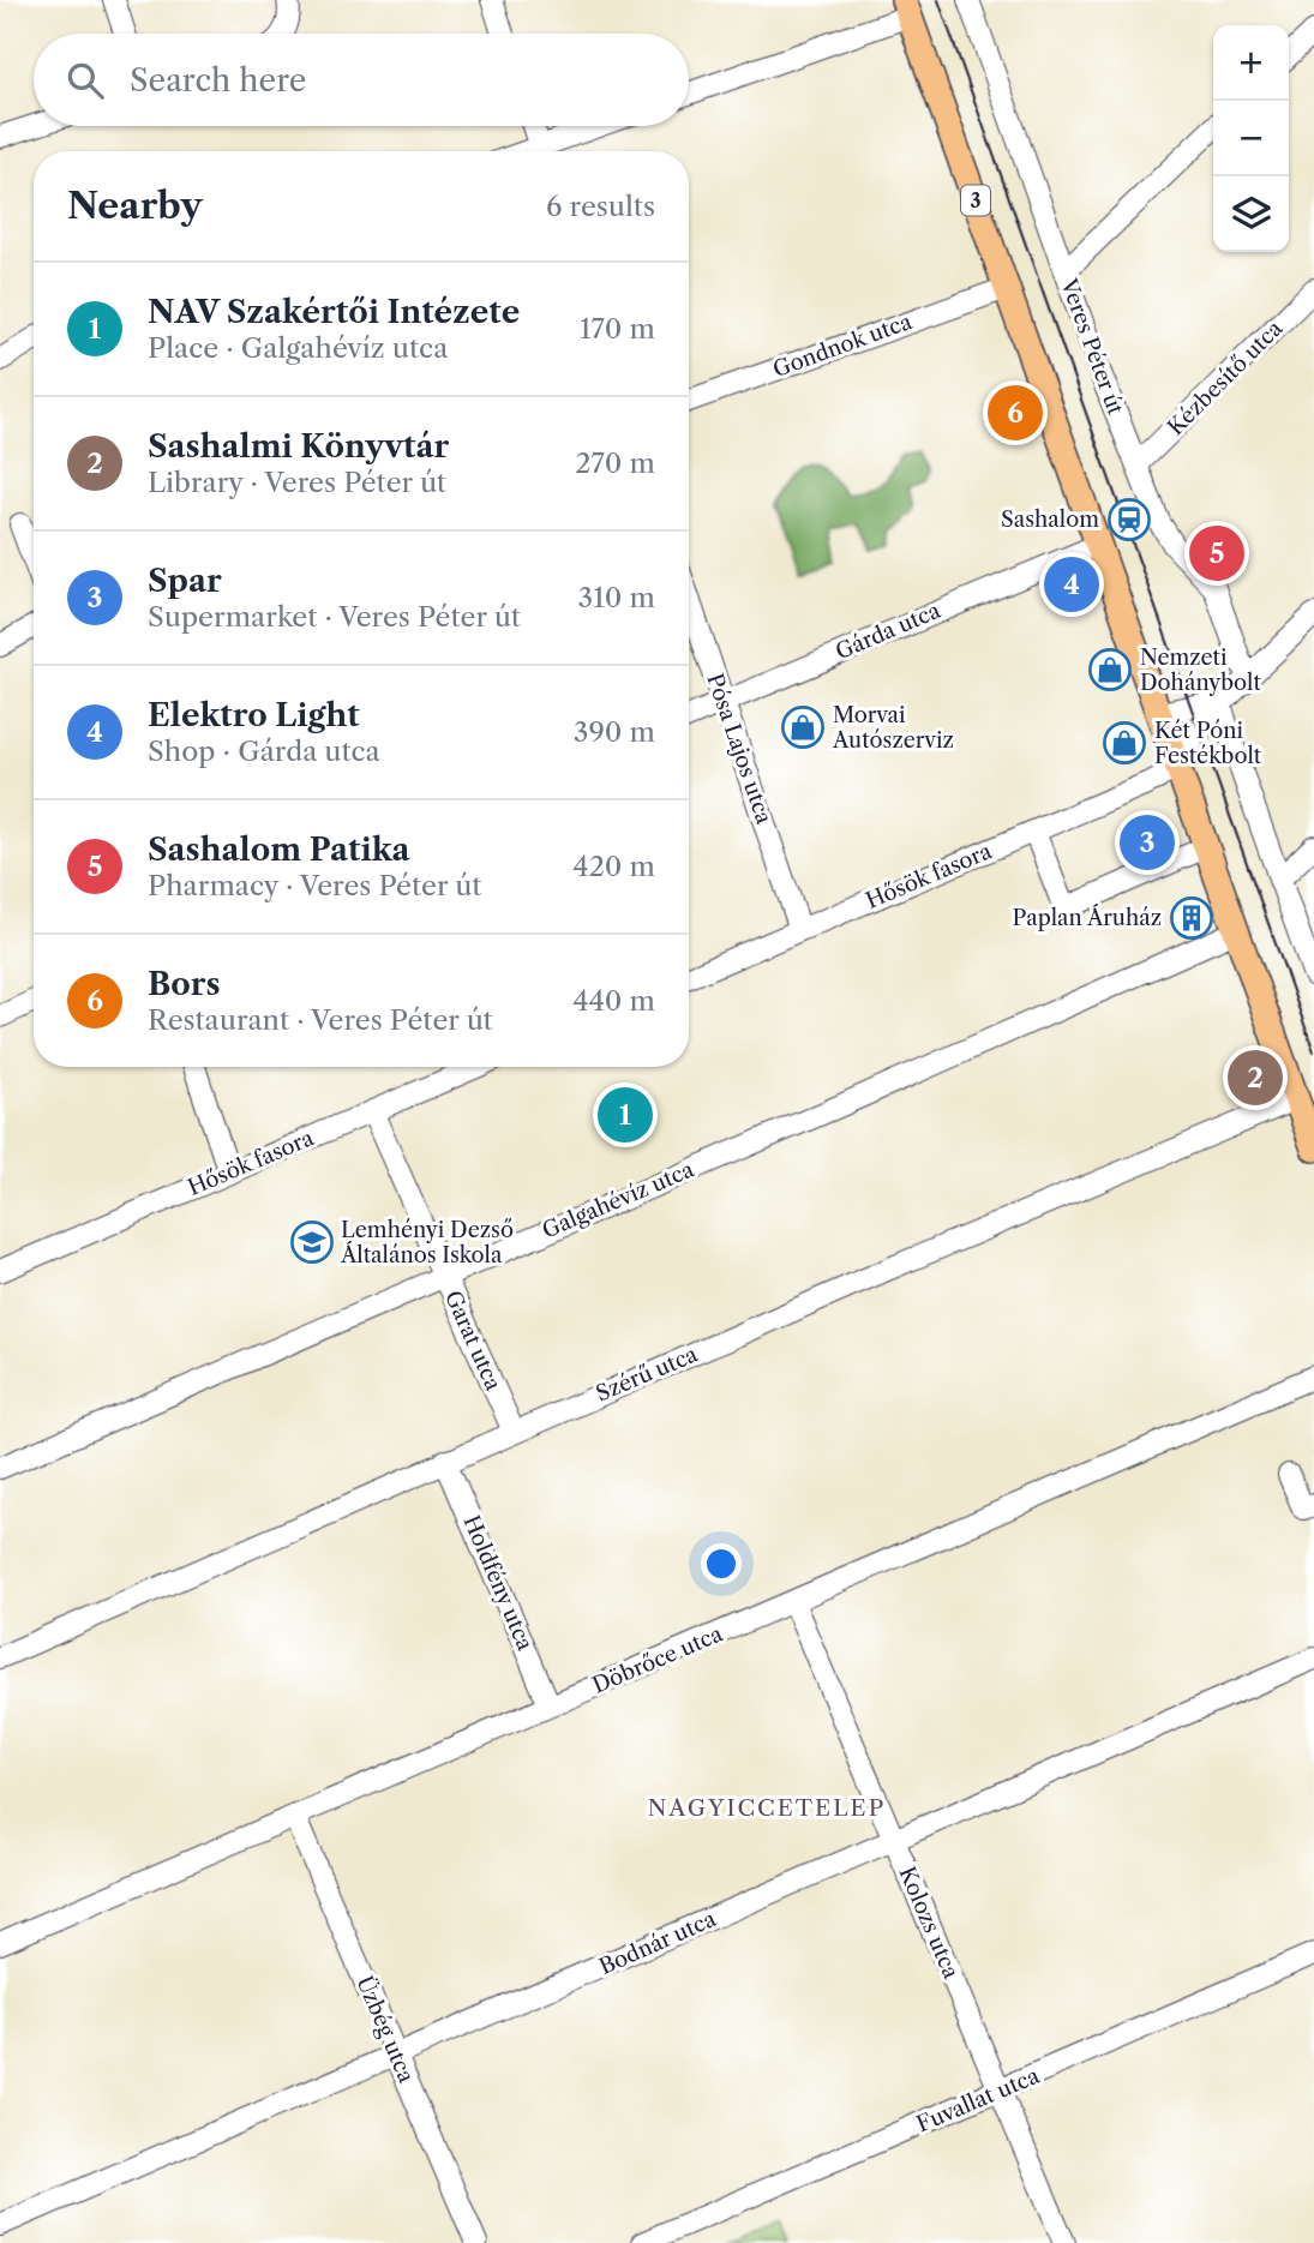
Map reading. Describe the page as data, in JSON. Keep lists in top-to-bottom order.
{
  "streets": {
    "main road": ["3"],
    "street": [
      "Gondnok utca",
      "Veres Péter út",
      "Kézbesítő utca",
      "Gárda utca",
      "Pósa Lajos utca",
      "Hősök fasora",
      "Galgahévíz utca",
      "Garat utca",
      "Szérű utca",
      "Holdfény utca",
      "Döbrőce utca",
      "Kolozs utca",
      "Bodnár utca",
      "Üzbég utca",
      "Fuvallat utca"
    ]
  },
  "crossings": [
    ["3", "Gondnok utca"],
    ["3", "Gárda utca"],
    ["3", "Hősök fasora"],
    ["3", "Galgahévíz utca"],
    ["3", "Szérű utca"],
    ["Veres Péter út", "Kézbesítő utca"],
    ["Veres Péter út", "Hősök fasora"],
    ["Gárda utca", "Pósa Lajos utca"],
    ["Pósa Lajos utca", "Hősök fasora"],
    ["Hősök fasora", "Garat utca"],
    ["Galgahévíz utca", "Garat utca"],
    ["Garat utca", "Szérű utca"],
    ["Szérű utca", "Holdfény utca"],
    ["Holdfény utca", "Döbrőce utca"],
    ["Döbrőce utca", "Kolozs utca"],
    ["Döbrőce utca", "Üzbég utca"],
    ["Kolozs utca", "Bodnár utca"],
    ["Kolozs utca", "Fuvallat utca"],
    ["Bodnár utca", "Üzbég utca"]
  ],
  "districts": ["NAGYICCETELEP"],
  "places": {
    "station": ["Sashalom"],
    "shop": ["Nemzeti Dohánybolt", "Morvai Autószerviz", "Két Póni Festékbolt"],
    "building": ["Paplan Áruház"],
    "school or university": ["Lemhényi Dezső Általános Iskola"]
  },
  "page": {
    "map_buttons": ["+", "−"],
    "search": "Search here",
    "heading": ["Nearby", "6 results"],
    "list": [
      {
        "mark": "1",
        "name": "NAV Szakértői Intézete",
        "note": "Place · Galgahévíz utca",
        "value": "170 m"
      },
      {
        "mark": "2",
        "name": "Sashalmi Könyvtár",
        "note": "Library · Veres Péter út",
        "value": "270 m"
      },
      {
        "mark": "3",
        "name": "Spar",
        "note": "Supermarket · Veres Péter út",
        "value": "310 m"
      },
      {
        "mark": "4",
        "name": "Elektro Light",
        "note": "Shop · Gárda utca",
        "value": "390 m"
      },
      {
        "mark": "5",
        "name": "Sashalom Patika",
        "note": "Pharmacy · Veres Péter út",
        "value": "420 m"
      },
      {
        "mark": "6",
        "name": "Bors",
        "note": "Restaurant · Veres Péter út",
        "value": "440 m"
      }
    ],
    "pins": [
      "6",
      "5",
      "4",
      "3",
      "2",
      "1"
    ]
  }
}
